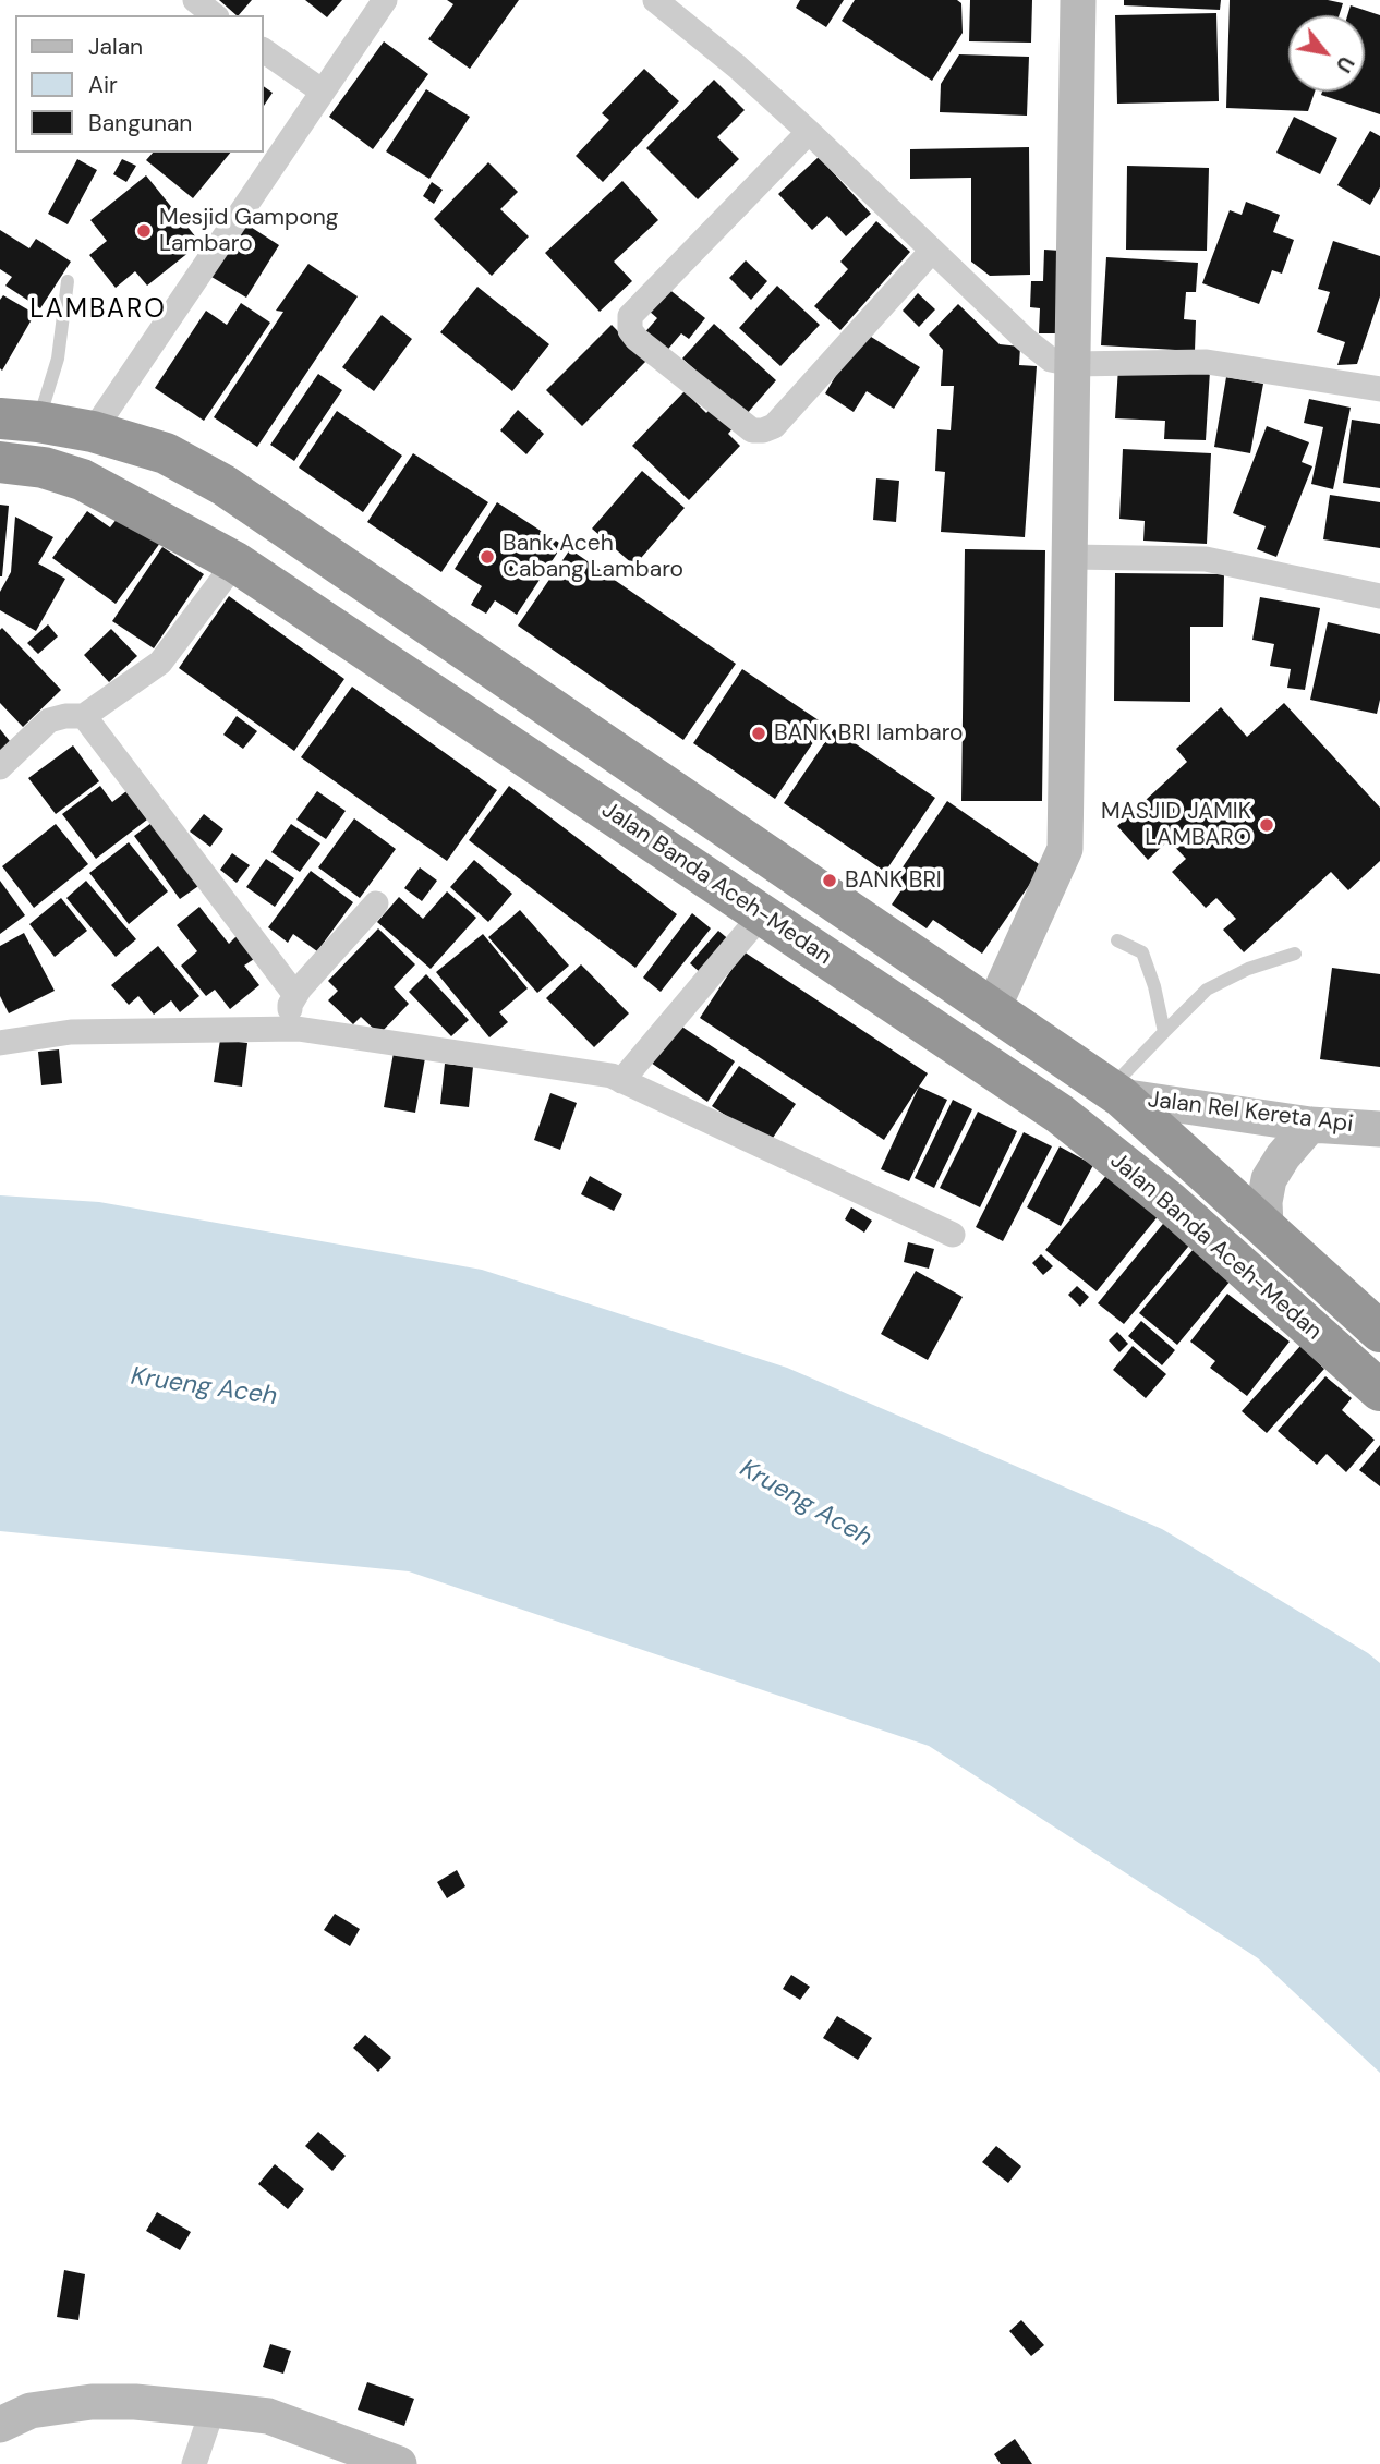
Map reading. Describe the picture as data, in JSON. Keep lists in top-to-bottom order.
{
  "streets": {
    "highway": ["Jalan Banda Aceh-Medan"],
    "main road": ["Jalan Rel Kereta Api"]
  },
  "crossings": [
    ["Jalan Banda Aceh-Medan", "Jalan Rel Kereta Api"]
  ],
  "districts": ["LAMBARO"],
  "water": ["Krueng Aceh"],
  "places": [
    "Mesjid Gampong Lambaro",
    "Bank Aceh Cabang Lambaro",
    "BANK BRI lambaro",
    "MASJID JAMIK LAMBARO",
    "BANK BRI"
  ],
  "legend": ["Jalan", "Air", "Bangunan"],
  "north": "bottom right"
}
